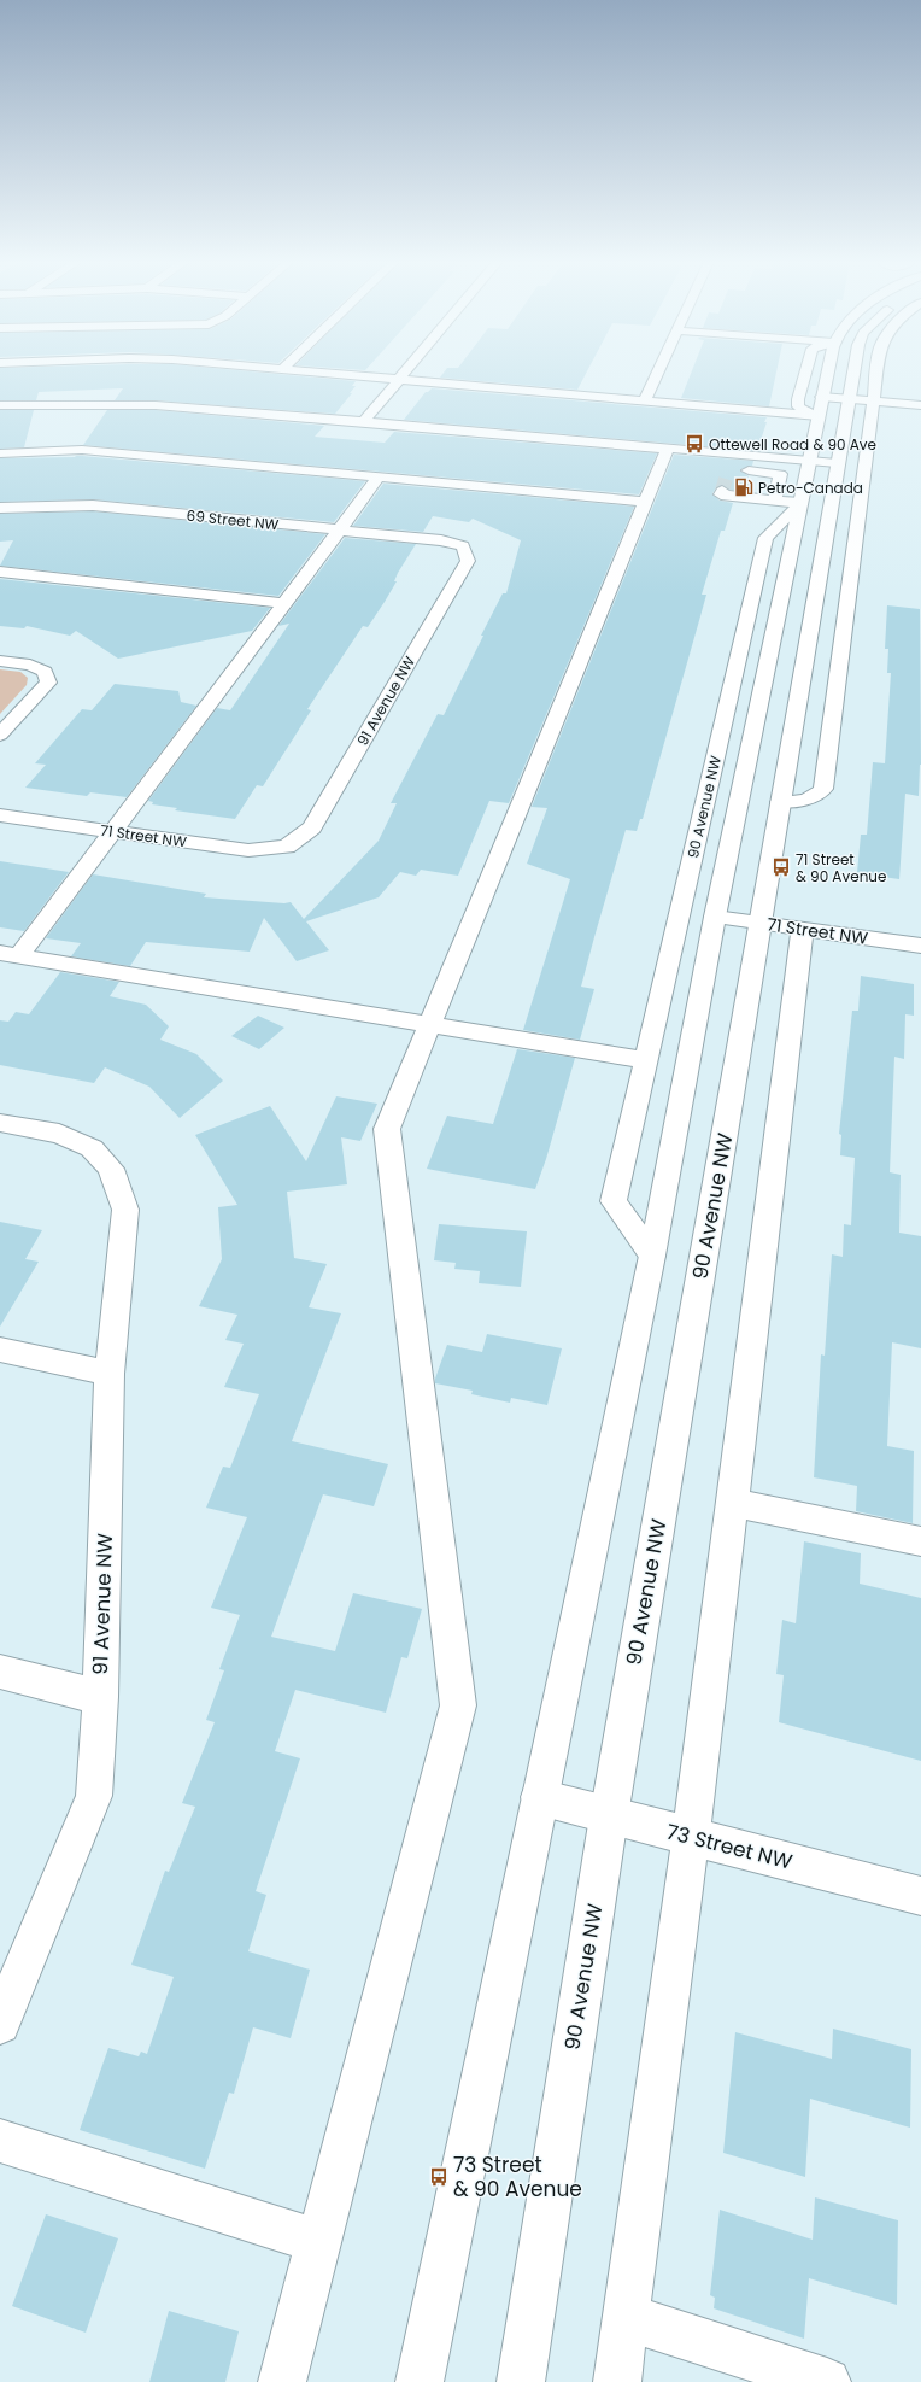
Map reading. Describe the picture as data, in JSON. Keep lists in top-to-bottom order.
{
  "streets": {
    "street": [
      "69 Street NW",
      "91 Avenue NW",
      "90 Avenue NW",
      "71 Street NW",
      "73 Street NW"
    ]
  },
  "crossings": [
    ["69 Street NW", "91 Avenue NW"],
    ["91 Avenue NW", "71 Street NW"],
    ["90 Avenue NW", "71 Street NW"],
    ["90 Avenue NW", "73 Street NW"]
  ],
  "places": {
    "bus stop": ["Ottewell Road & 90 Ave", "71 Street & 90 Avenue", "73 Street & 90 Avenue"],
    "fuel station": ["Petro-Canada"]
  }
}
